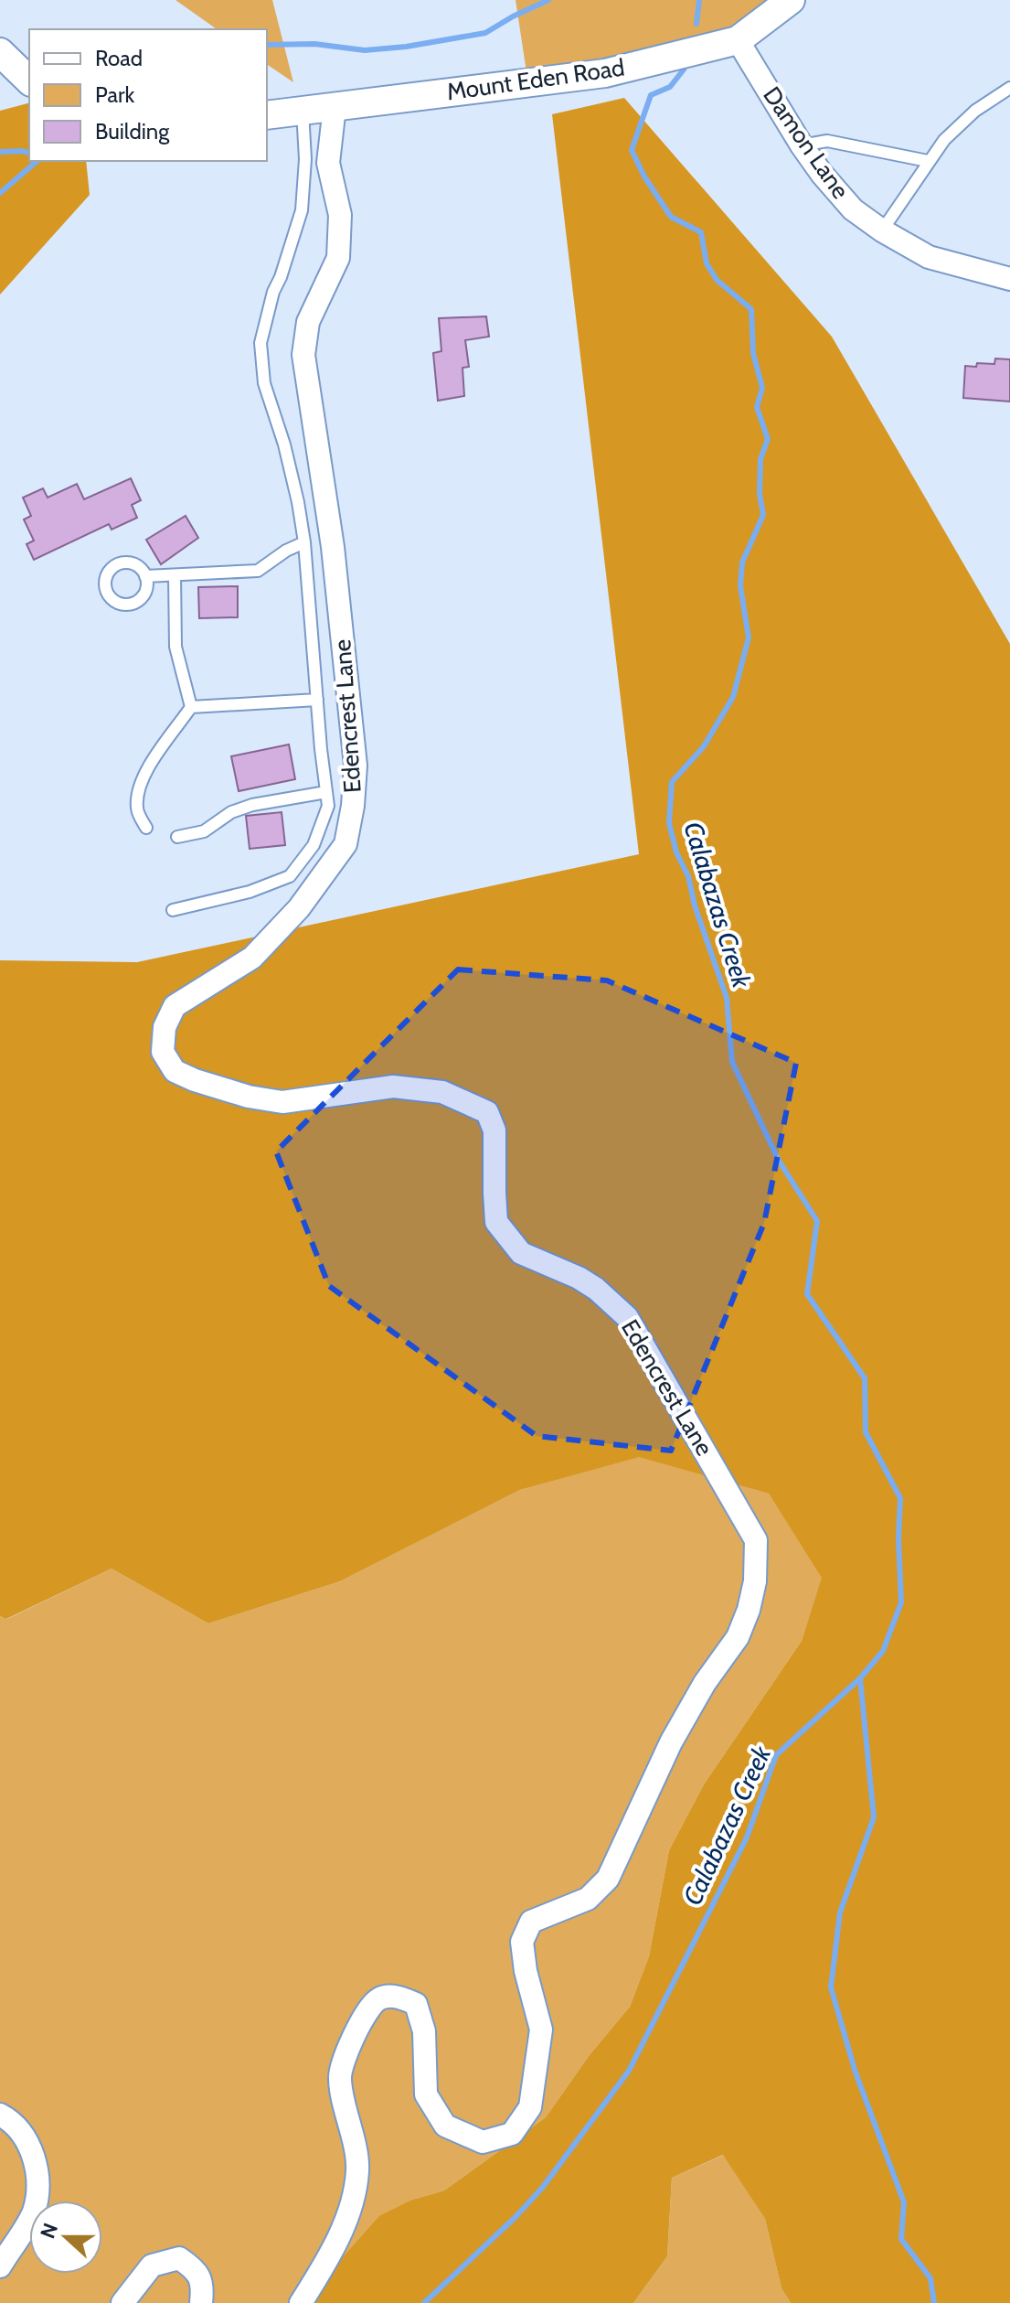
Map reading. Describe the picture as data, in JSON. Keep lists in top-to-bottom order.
{
  "streets": {
    "street": ["Mount Eden Road", "Damon Lane", "Edencrest Lane"]
  },
  "crossings": [
    ["Mount Eden Road", "Damon Lane"],
    ["Mount Eden Road", "Edencrest Lane"]
  ],
  "water": ["Calabazas Creek"],
  "legend": ["Road", "Park", "Building"],
  "north": "left"
}
